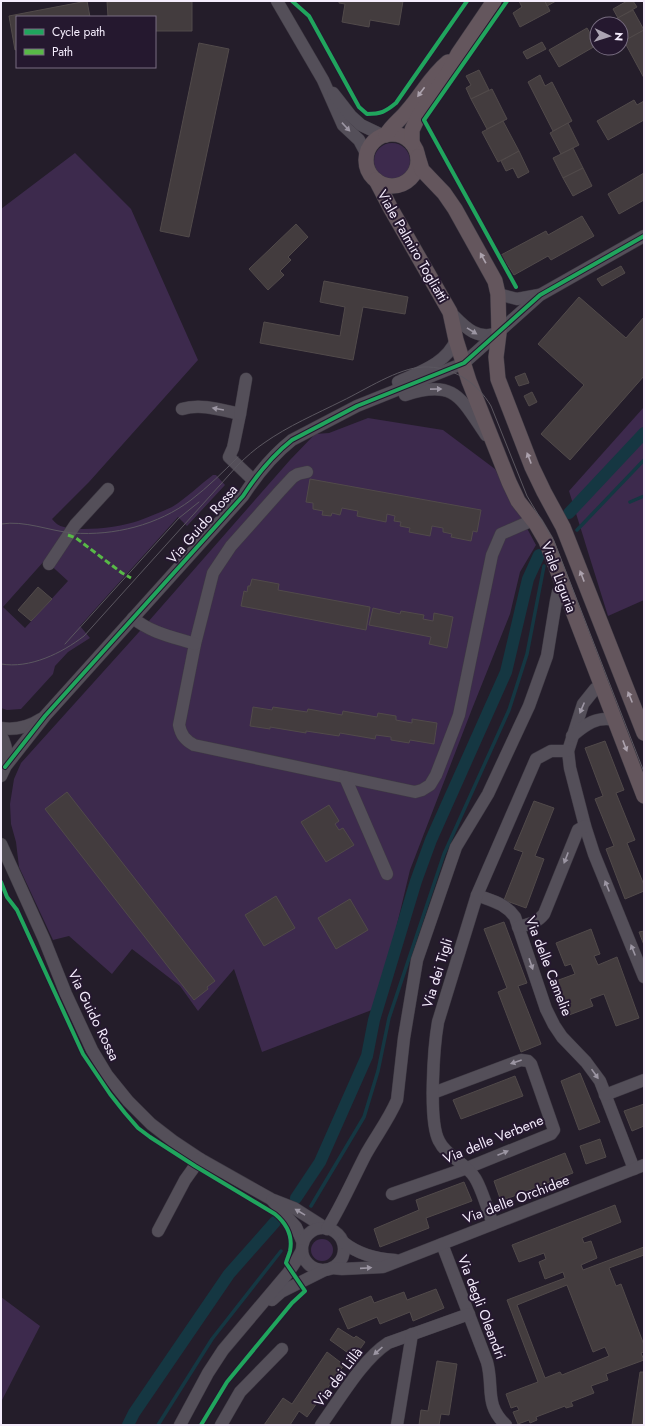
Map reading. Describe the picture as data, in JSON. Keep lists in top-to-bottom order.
{
  "streets": {
    "main road": ["Viale Palmiro Togliatti", "Viale Liguria"],
    "street": [
      "Via Guido Rossa",
      "Via delle Camelie",
      "Via dei Tigli",
      "Via delle Verbene",
      "Via delle Orchidee",
      "Via degli Oleandri",
      "Via dei Lillà"
    ]
  },
  "crossings": [
    ["Viale Palmiro Togliatti", "Via Guido Rossa"],
    ["Viale Palmiro Togliatti", "Viale Liguria"],
    ["Via Guido Rossa", "Viale Liguria"],
    ["Via Guido Rossa", "Via delle Orchidee"],
    ["Via delle Camelie", "Via dei Tigli"],
    ["Via delle Camelie", "Via delle Orchidee"],
    ["Via dei Tigli", "Via delle Verbene"],
    ["Via dei Tigli", "Via delle Orchidee"],
    ["Via delle Orchidee", "Via degli Oleandri"],
    ["Via degli Oleandri", "Via dei Lillà"]
  ],
  "legend": ["Cycle path", "Path"],
  "north": "right"
}
